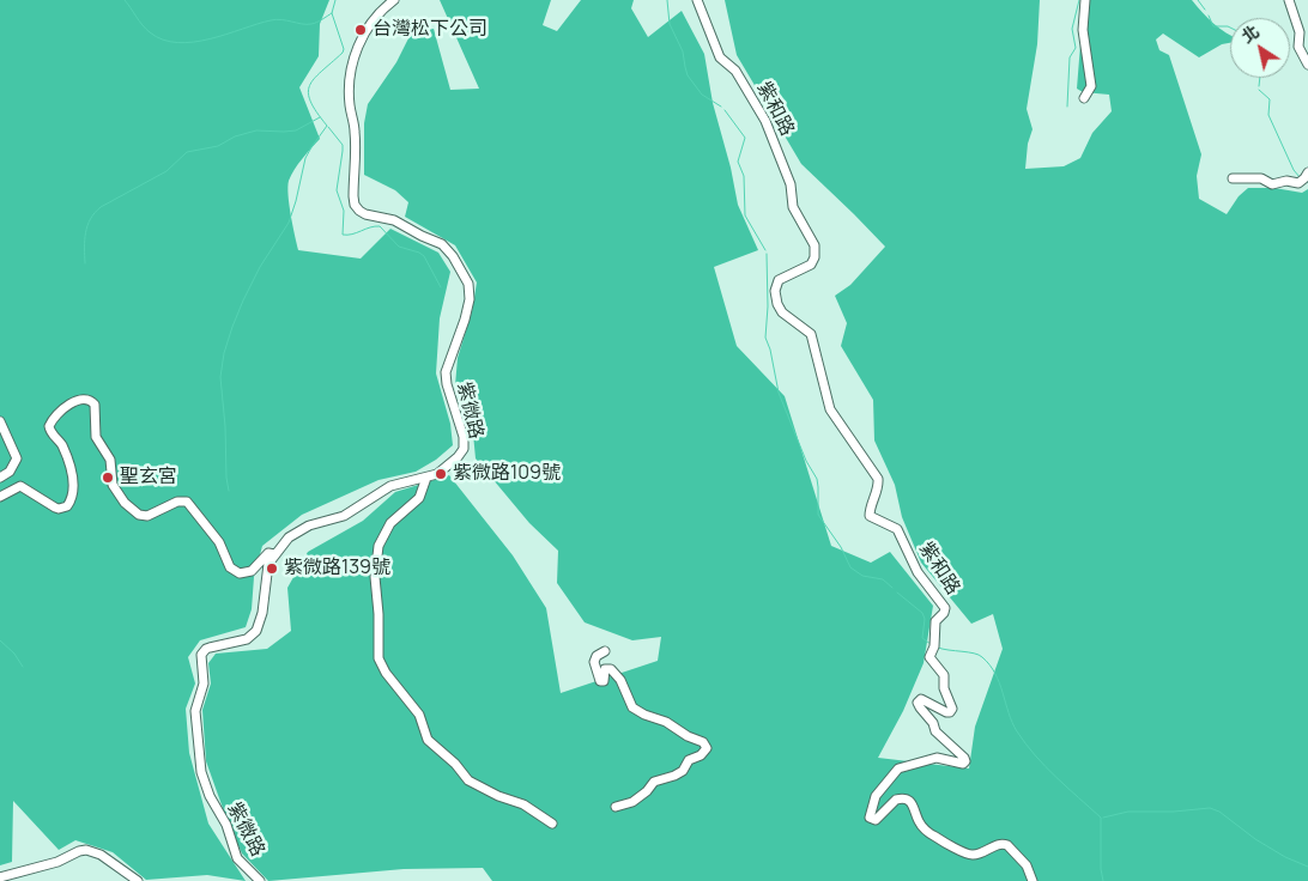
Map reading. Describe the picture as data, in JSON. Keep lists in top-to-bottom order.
{
  "streets": {
    "street": ["紫和路", "紫微路"]
  },
  "places": [
    "台灣松下公司",
    "紫微路109號",
    "聖玄宮",
    "紫微路139號"
  ],
  "north": "top left"
}
